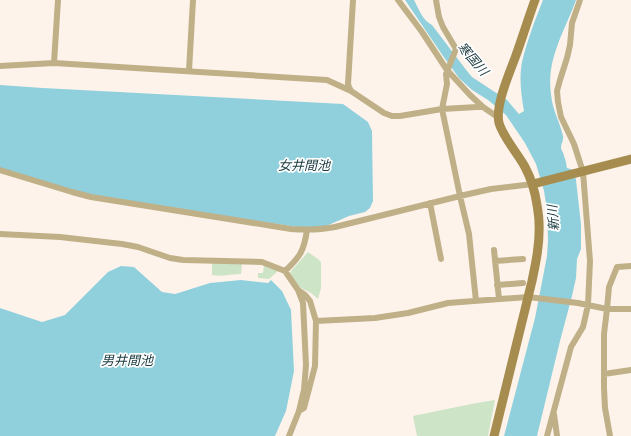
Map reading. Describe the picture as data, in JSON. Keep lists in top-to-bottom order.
{
  "water": [
    "寒国川",
    "女井間池",
    "新川",
    "男井間池"
  ]
}
